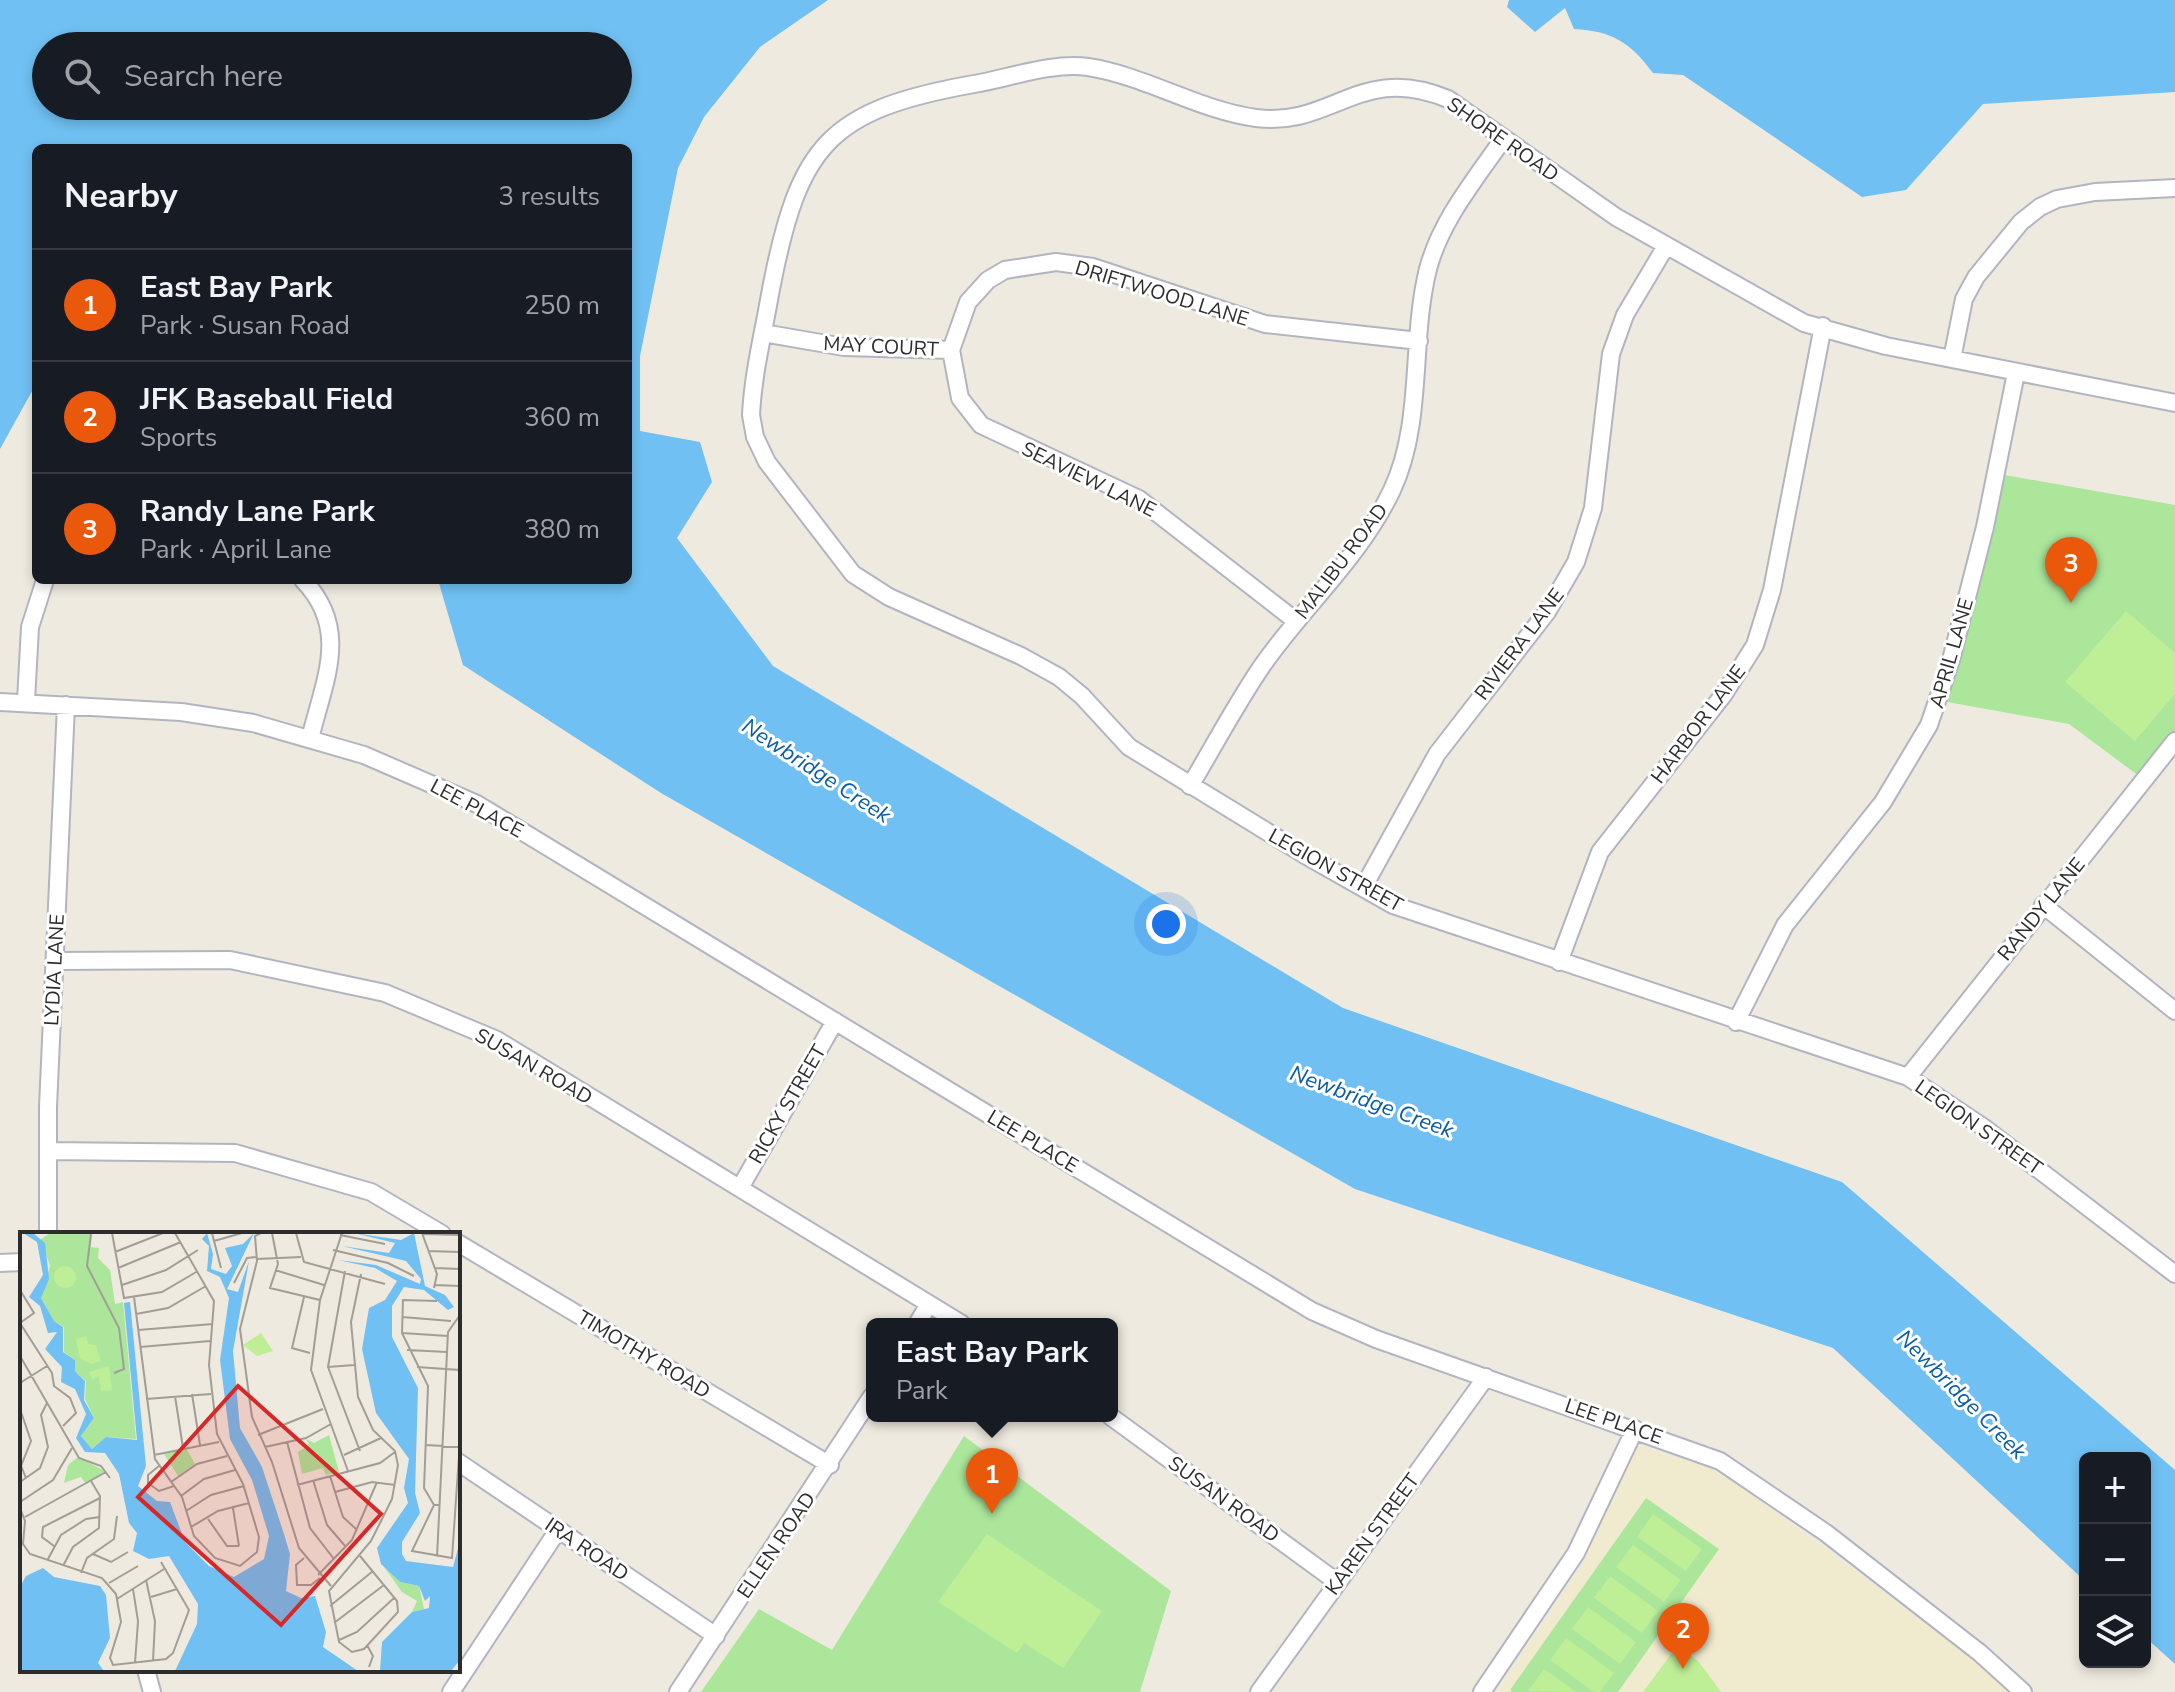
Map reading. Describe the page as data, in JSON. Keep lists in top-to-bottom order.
{
  "streets": {
    "street": [
      "SHORE ROAD",
      "DRIFTWOOD LANE",
      "MAY COURT",
      "SEAVIEW LANE",
      "MALIBU ROAD",
      "RIVIERA LANE",
      "APRIL LANE",
      "HARBOR LANE",
      "LEE PLACE",
      "LEGION STREET",
      "RANDY LANE",
      "LYDIA LANE",
      "SUSAN ROAD",
      "RICKY STREET",
      "TIMOTHY ROAD",
      "KAREN STREET",
      "ELLEN ROAD",
      "IRA ROAD"
    ]
  },
  "crossings": [
    ["SHORE ROAD", "MAY COURT"],
    ["SHORE ROAD", "MALIBU ROAD"],
    ["SHORE ROAD", "RIVIERA LANE"],
    ["SHORE ROAD", "APRIL LANE"],
    ["SHORE ROAD", "HARBOR LANE"],
    ["SHORE ROAD", "LEGION STREET"],
    ["DRIFTWOOD LANE", "MAY COURT"],
    ["DRIFTWOOD LANE", "SEAVIEW LANE"],
    ["DRIFTWOOD LANE", "MALIBU ROAD"],
    ["MAY COURT", "SEAVIEW LANE"],
    ["MAY COURT", "LEGION STREET"],
    ["SEAVIEW LANE", "MALIBU ROAD"],
    ["MALIBU ROAD", "LEGION STREET"],
    ["RIVIERA LANE", "LEGION STREET"],
    ["APRIL LANE", "LEGION STREET"],
    ["HARBOR LANE", "LEGION STREET"],
    ["LEE PLACE", "LYDIA LANE"],
    ["LEE PLACE", "RICKY STREET"],
    ["LEE PLACE", "KAREN STREET"],
    ["LEGION STREET", "RANDY LANE"],
    ["LYDIA LANE", "SUSAN ROAD"],
    ["SUSAN ROAD", "RICKY STREET"],
    ["SUSAN ROAD", "KAREN STREET"],
    ["TIMOTHY ROAD", "ELLEN ROAD"],
    ["ELLEN ROAD", "IRA ROAD"]
  ],
  "water": ["Newbridge Creek"],
  "page": {
    "search": "Search here",
    "heading": ["Nearby", "3 results"],
    "list": [
      {
        "mark": "1",
        "name": "East Bay Park",
        "note": "Park · Susan Road",
        "value": "250 m"
      },
      {
        "mark": "2",
        "name": "JFK Baseball Field",
        "note": "Sports",
        "value": "360 m"
      },
      {
        "mark": "3",
        "name": "Randy Lane Park",
        "note": "Park · April Lane",
        "value": "380 m"
      }
    ],
    "pins": ["3", "1", "2"],
    "popup": ["East Bay Park", "Park"],
    "map_buttons": ["+", "−"]
  }
}
